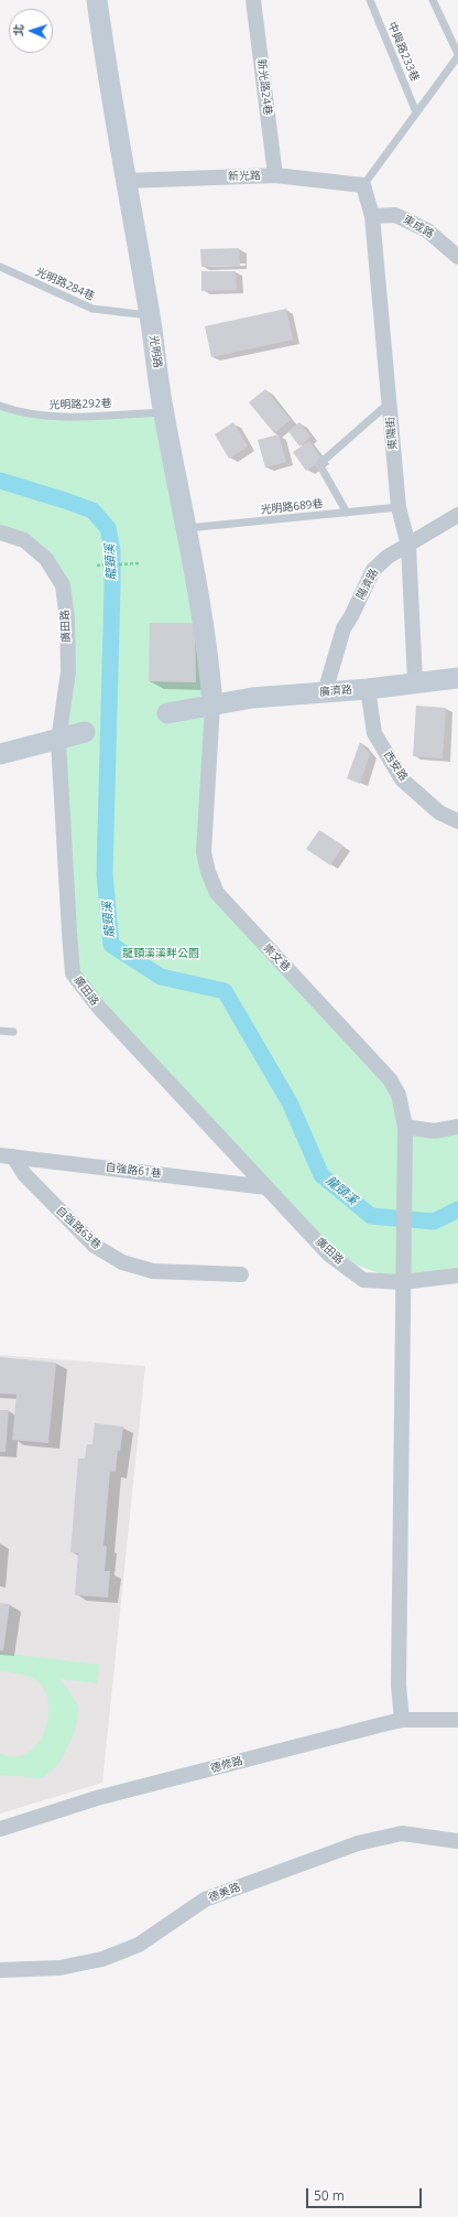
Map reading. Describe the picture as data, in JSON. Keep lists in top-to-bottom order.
{
  "streets": {
    "main road": ["光明路", "廣濟路"],
    "street": [
      "新光路24巷",
      "新光路",
      "東成路",
      "東陽街",
      "陽濟路",
      "廣田路",
      "西安路",
      "崇文巷",
      "自強路61巷",
      "自強路63巷",
      "德修路",
      "德美路"
    ],
    "lane": [
      "中興路233巷",
      "光明路284巷",
      "光明路292巷",
      "光明路689巷"
    ]
  },
  "crossings": [
    ["中興路233巷", "新光路"],
    ["中興路233巷", "東陽街"],
    ["新光路24巷", "新光路"],
    ["新光路", "光明路"],
    ["新光路", "東陽街"],
    ["東成路", "東陽街"],
    ["光明路284巷", "光明路"],
    ["光明路", "光明路292巷"],
    ["光明路", "光明路689巷"],
    ["光明路", "廣濟路"],
    ["光明路", "崇文巷"],
    ["東陽街", "光明路689巷"],
    ["東陽街", "陽濟路"],
    ["東陽街", "廣濟路"],
    ["陽濟路", "廣濟路"],
    ["廣田路", "崇文巷"],
    ["廣田路", "自強路61巷"],
    ["廣濟路", "西安路"],
    ["廣濟路", "崇文巷"],
    ["崇文巷", "德修路"],
    ["自強路61巷", "自強路63巷"]
  ],
  "water": ["龍頸溪"],
  "parks": ["龍頸溪溪畔公園"],
  "scale_bar": "50 m",
  "north": "left"
}
